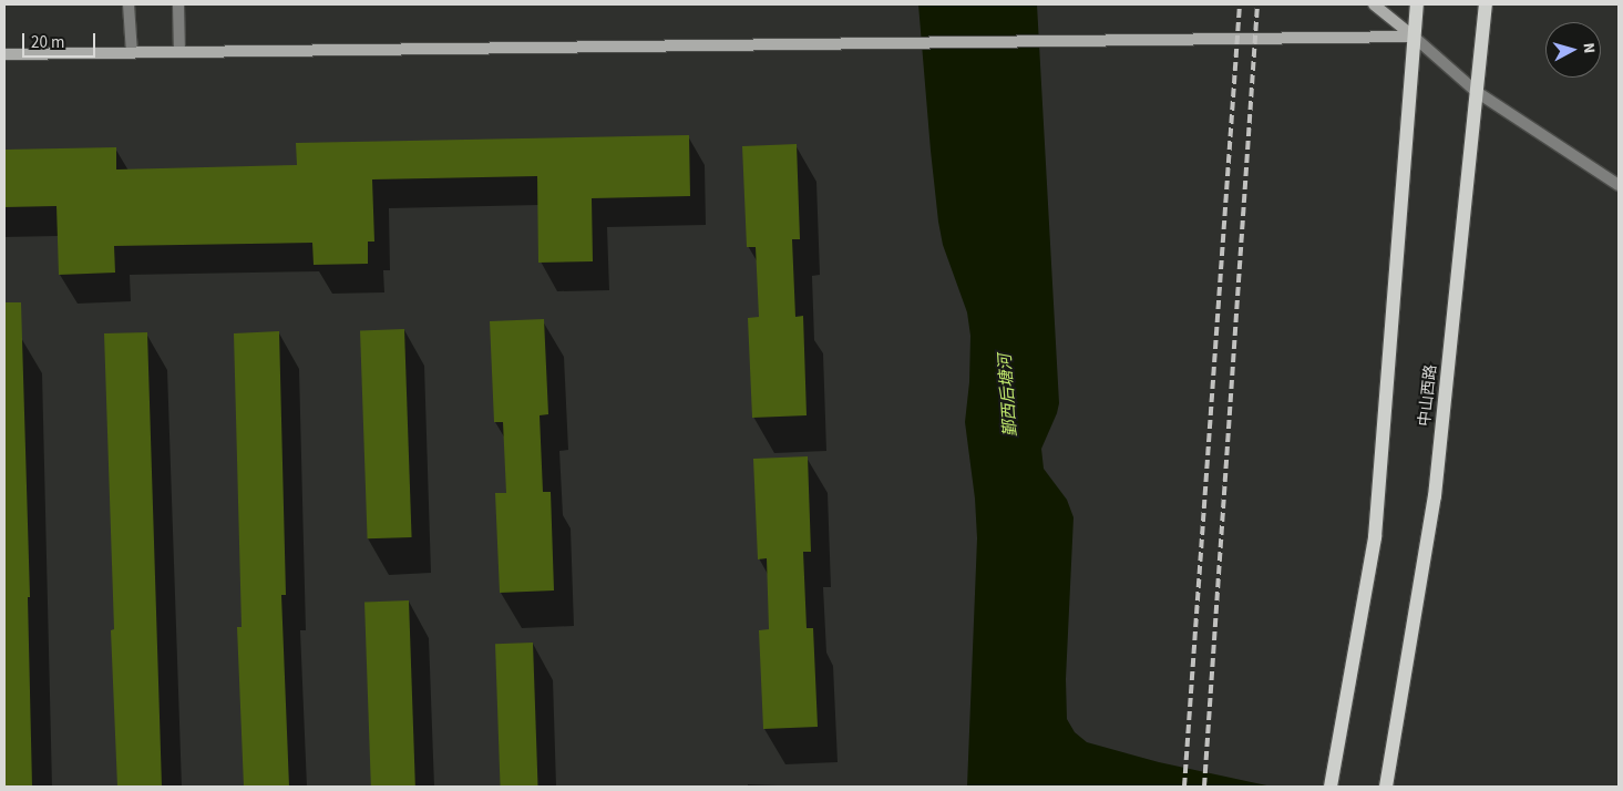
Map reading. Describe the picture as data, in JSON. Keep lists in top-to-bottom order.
{
  "streets": {
    "main road": ["中山西路"]
  },
  "water": ["鄞西后塘河"],
  "scale_bar": "20 m",
  "north": "right"
}
